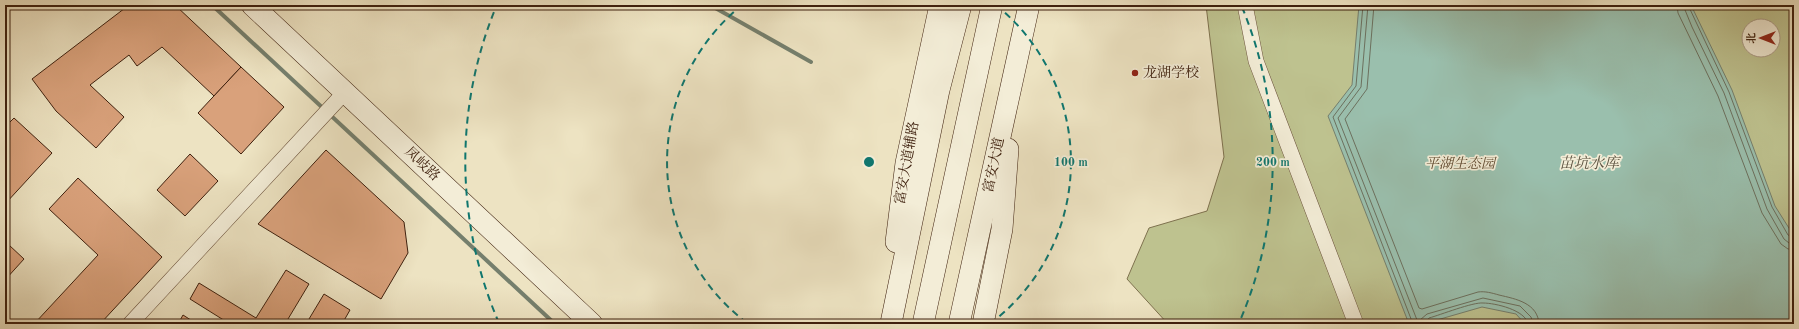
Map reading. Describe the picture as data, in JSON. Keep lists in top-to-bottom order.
{
  "streets": {
    "main road": ["富安大道辅路", "凤岐路", "富安大道"]
  },
  "water": ["苗坑水库"],
  "parks": ["平湖生态园"],
  "places": ["龙湖学校"],
  "north": "left",
  "rings": ["100 m", "200 m"]
}
